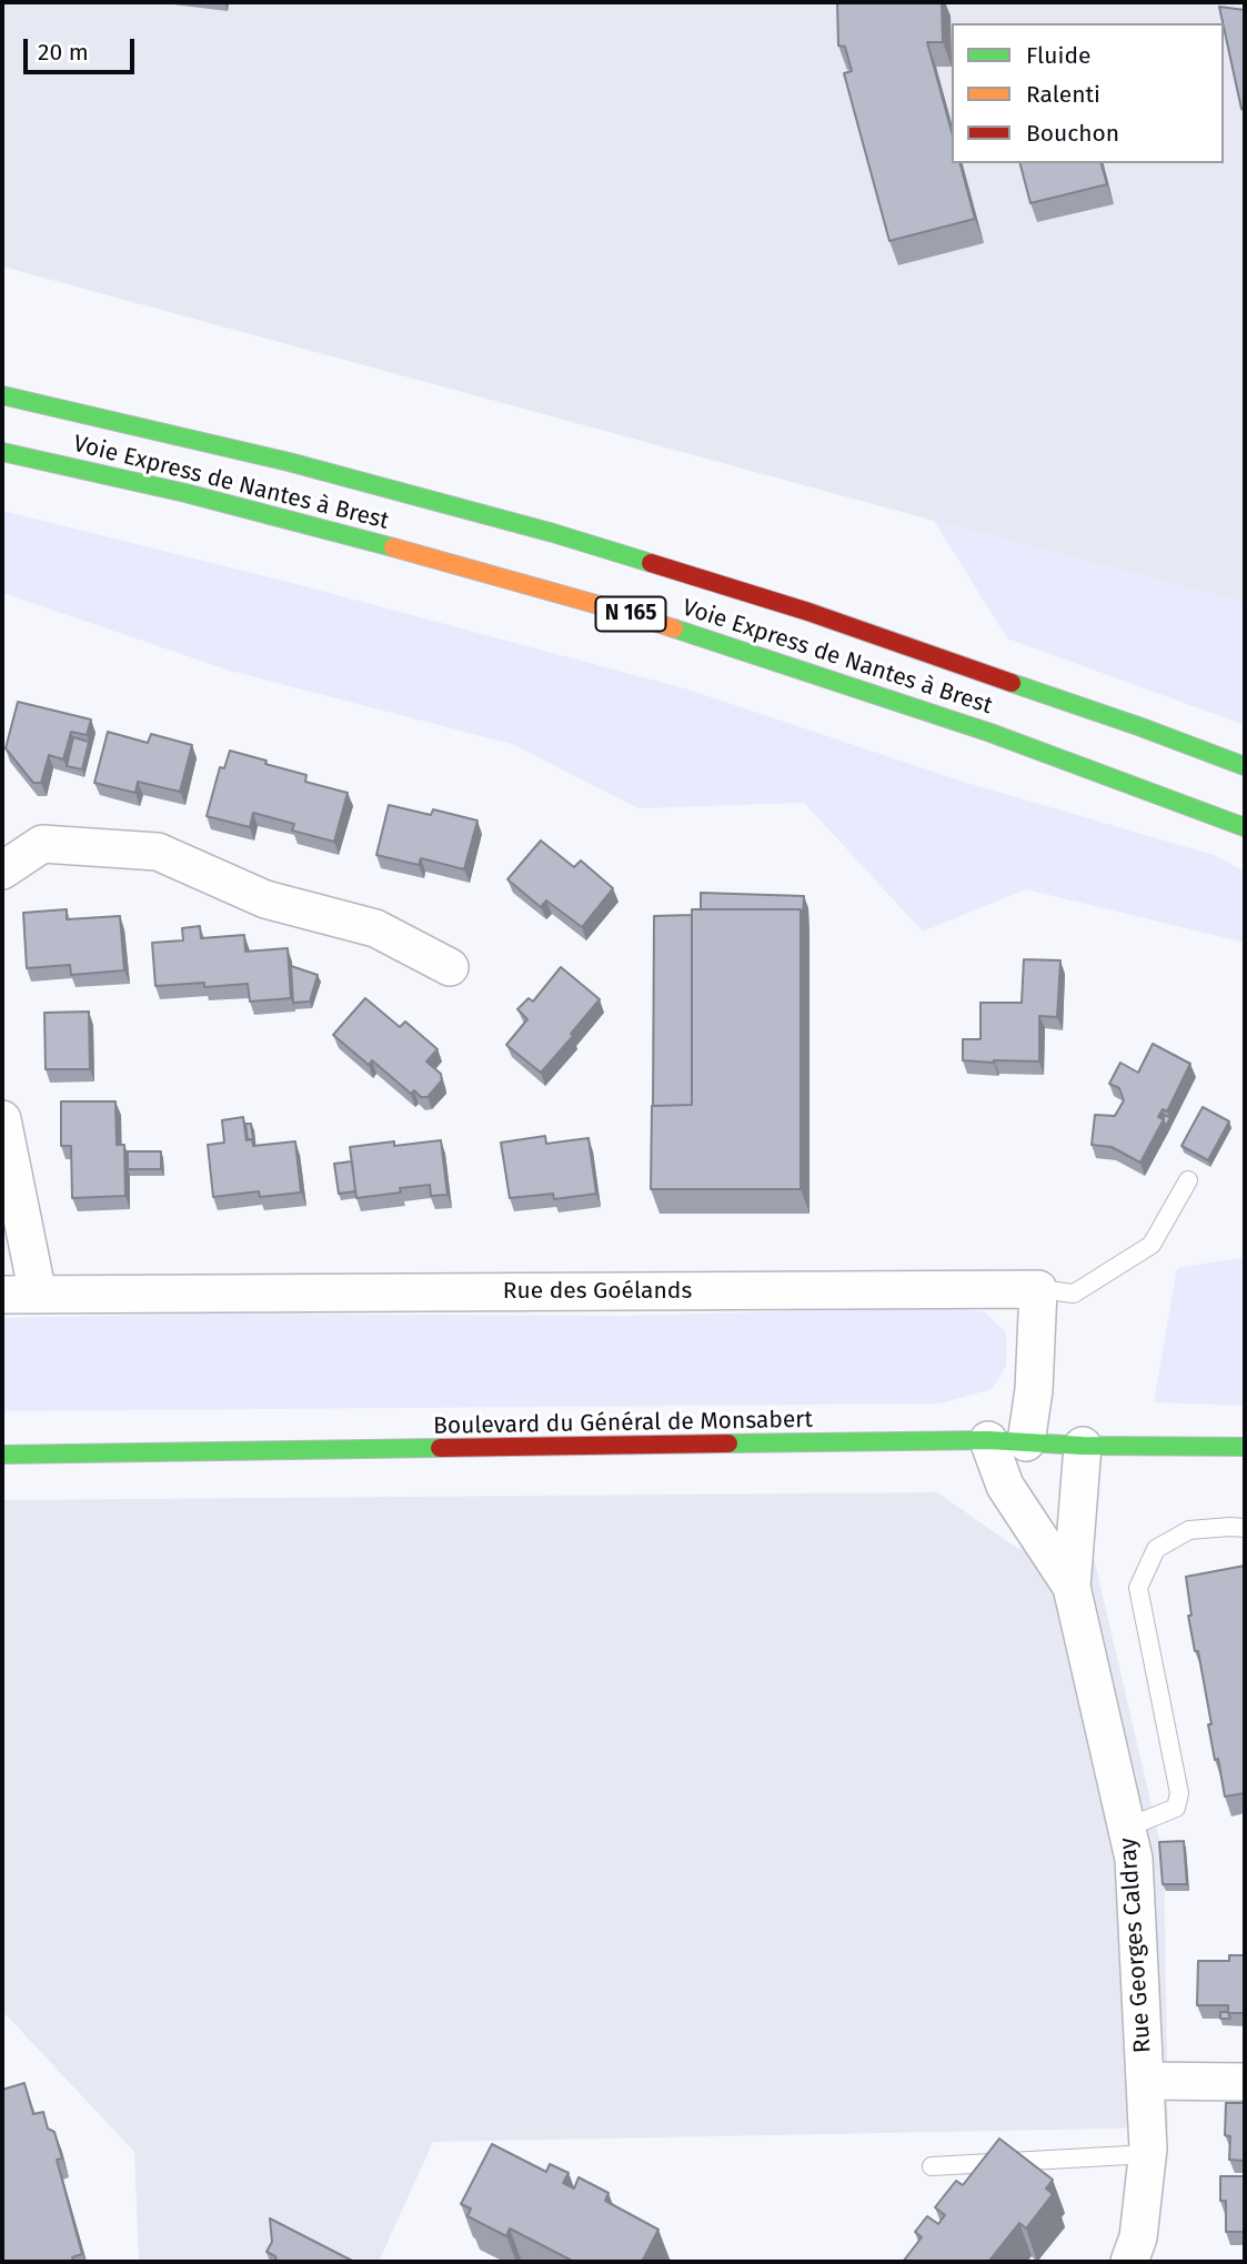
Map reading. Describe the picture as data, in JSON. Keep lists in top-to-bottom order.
{
  "streets": {
    "main road": ["Voie Express de Nantes à Brest", "N 165", "Boulevard du Général de Monsabert"],
    "street": ["Rue des Goélands", "Rue Georges Caldray"]
  },
  "crossings": [
    ["Boulevard du Général de Monsabert", "Rue Georges Caldray"]
  ],
  "legend": ["Fluide", "Ralenti", "Bouchon"],
  "scale_bar": "20 m"
}
